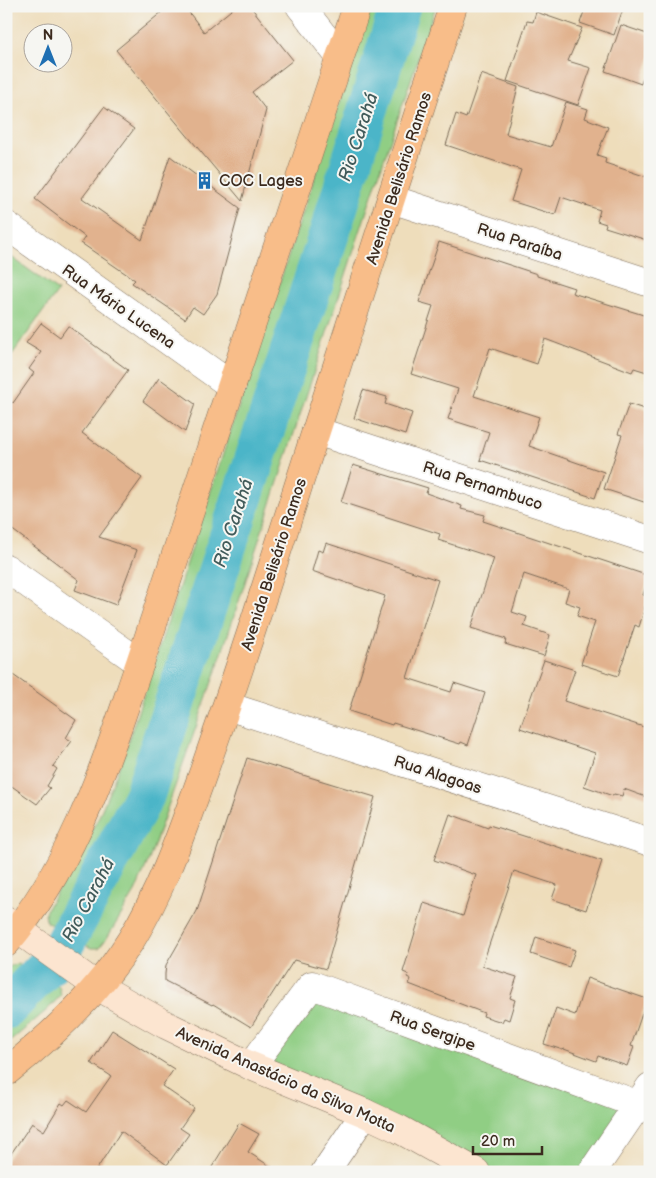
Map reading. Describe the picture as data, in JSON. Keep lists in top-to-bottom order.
{
  "streets": {
    "main road": ["Avenida Belisário Ramos", "Avenida Anastácio da Silva Motta"],
    "street": [
      "Rua Paraíba",
      "Rua Mário Lucena",
      "Rua Pernambuco",
      "Rua Alagoas",
      "Rua Sergipe"
    ]
  },
  "crossings": [
    ["Avenida Belisário Ramos", "Rua Paraíba"],
    ["Avenida Belisário Ramos", "Rua Pernambuco"],
    ["Avenida Belisário Ramos", "Rua Alagoas"],
    ["Avenida Belisário Ramos", "Avenida Anastácio da Silva Motta"],
    ["Rua Sergipe", "Avenida Anastácio da Silva Motta"]
  ],
  "water": ["Rio Carahá"],
  "places": {
    "building": ["COC Lages"]
  },
  "scale_bar": "20 m",
  "north": "top"
}
